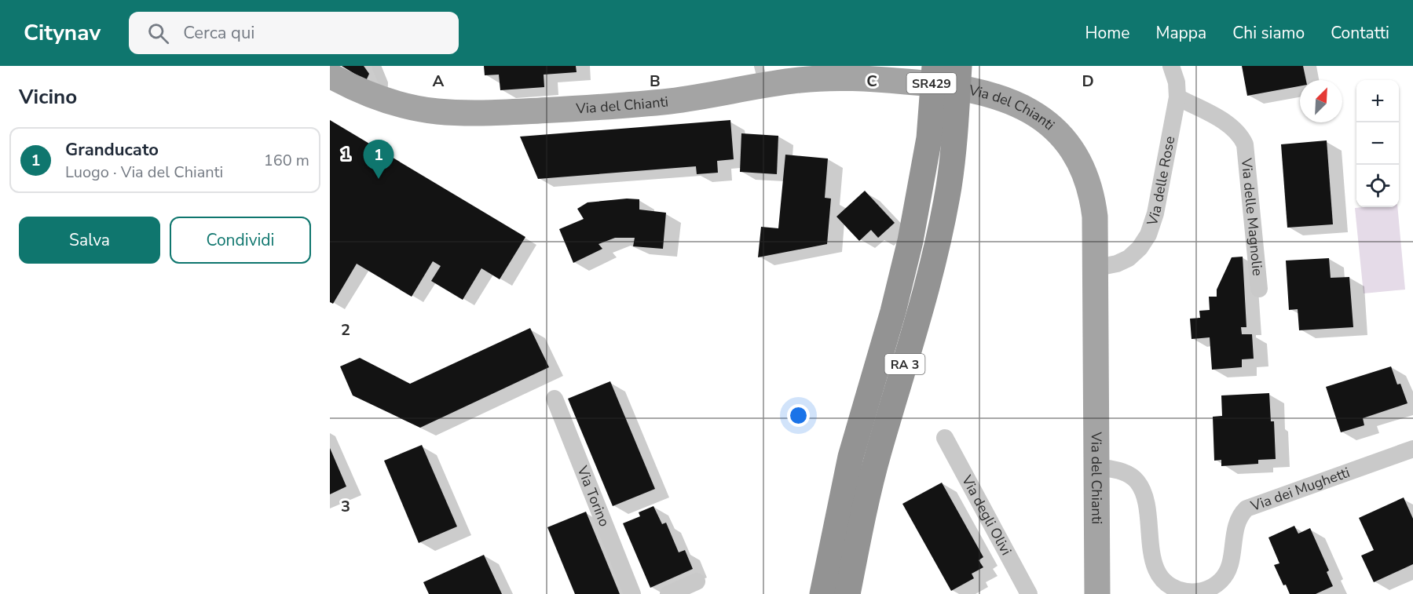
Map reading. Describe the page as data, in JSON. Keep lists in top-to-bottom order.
{
  "streets": {
    "highway": ["RA 3"],
    "main road": ["SR429", "Via del Chianti"],
    "street": [
      "Via delle Rose",
      "Via delle Magnolie",
      "Via dei Mughetti",
      "Via Torino",
      "Via degli Olivi"
    ]
  },
  "crossings": [
    ["Via del Chianti", "Via delle Rose"],
    ["Via del Chianti", "Via dei Mughetti"],
    ["Via delle Rose", "Via delle Magnolie"]
  ],
  "north": "top right",
  "page": {
    "header": "Citynav",
    "search": "Cerca qui",
    "nav": [
      "Home",
      "Mappa",
      "Chi siamo",
      "Contatti"
    ],
    "heading": "Vicino",
    "map_buttons": ["+", "−"],
    "list": [
      {
        "mark": "1",
        "name": "Granducato",
        "note": "Luogo · Via del Chianti",
        "value": "160 m"
      }
    ],
    "pins": "1",
    "buttons": ["Salva", "Condividi"]
  },
  "grid": {
    "columns": [
      "A",
      "B",
      "C",
      "D"
    ],
    "rows": ["1", "2", "3"]
  }
}
